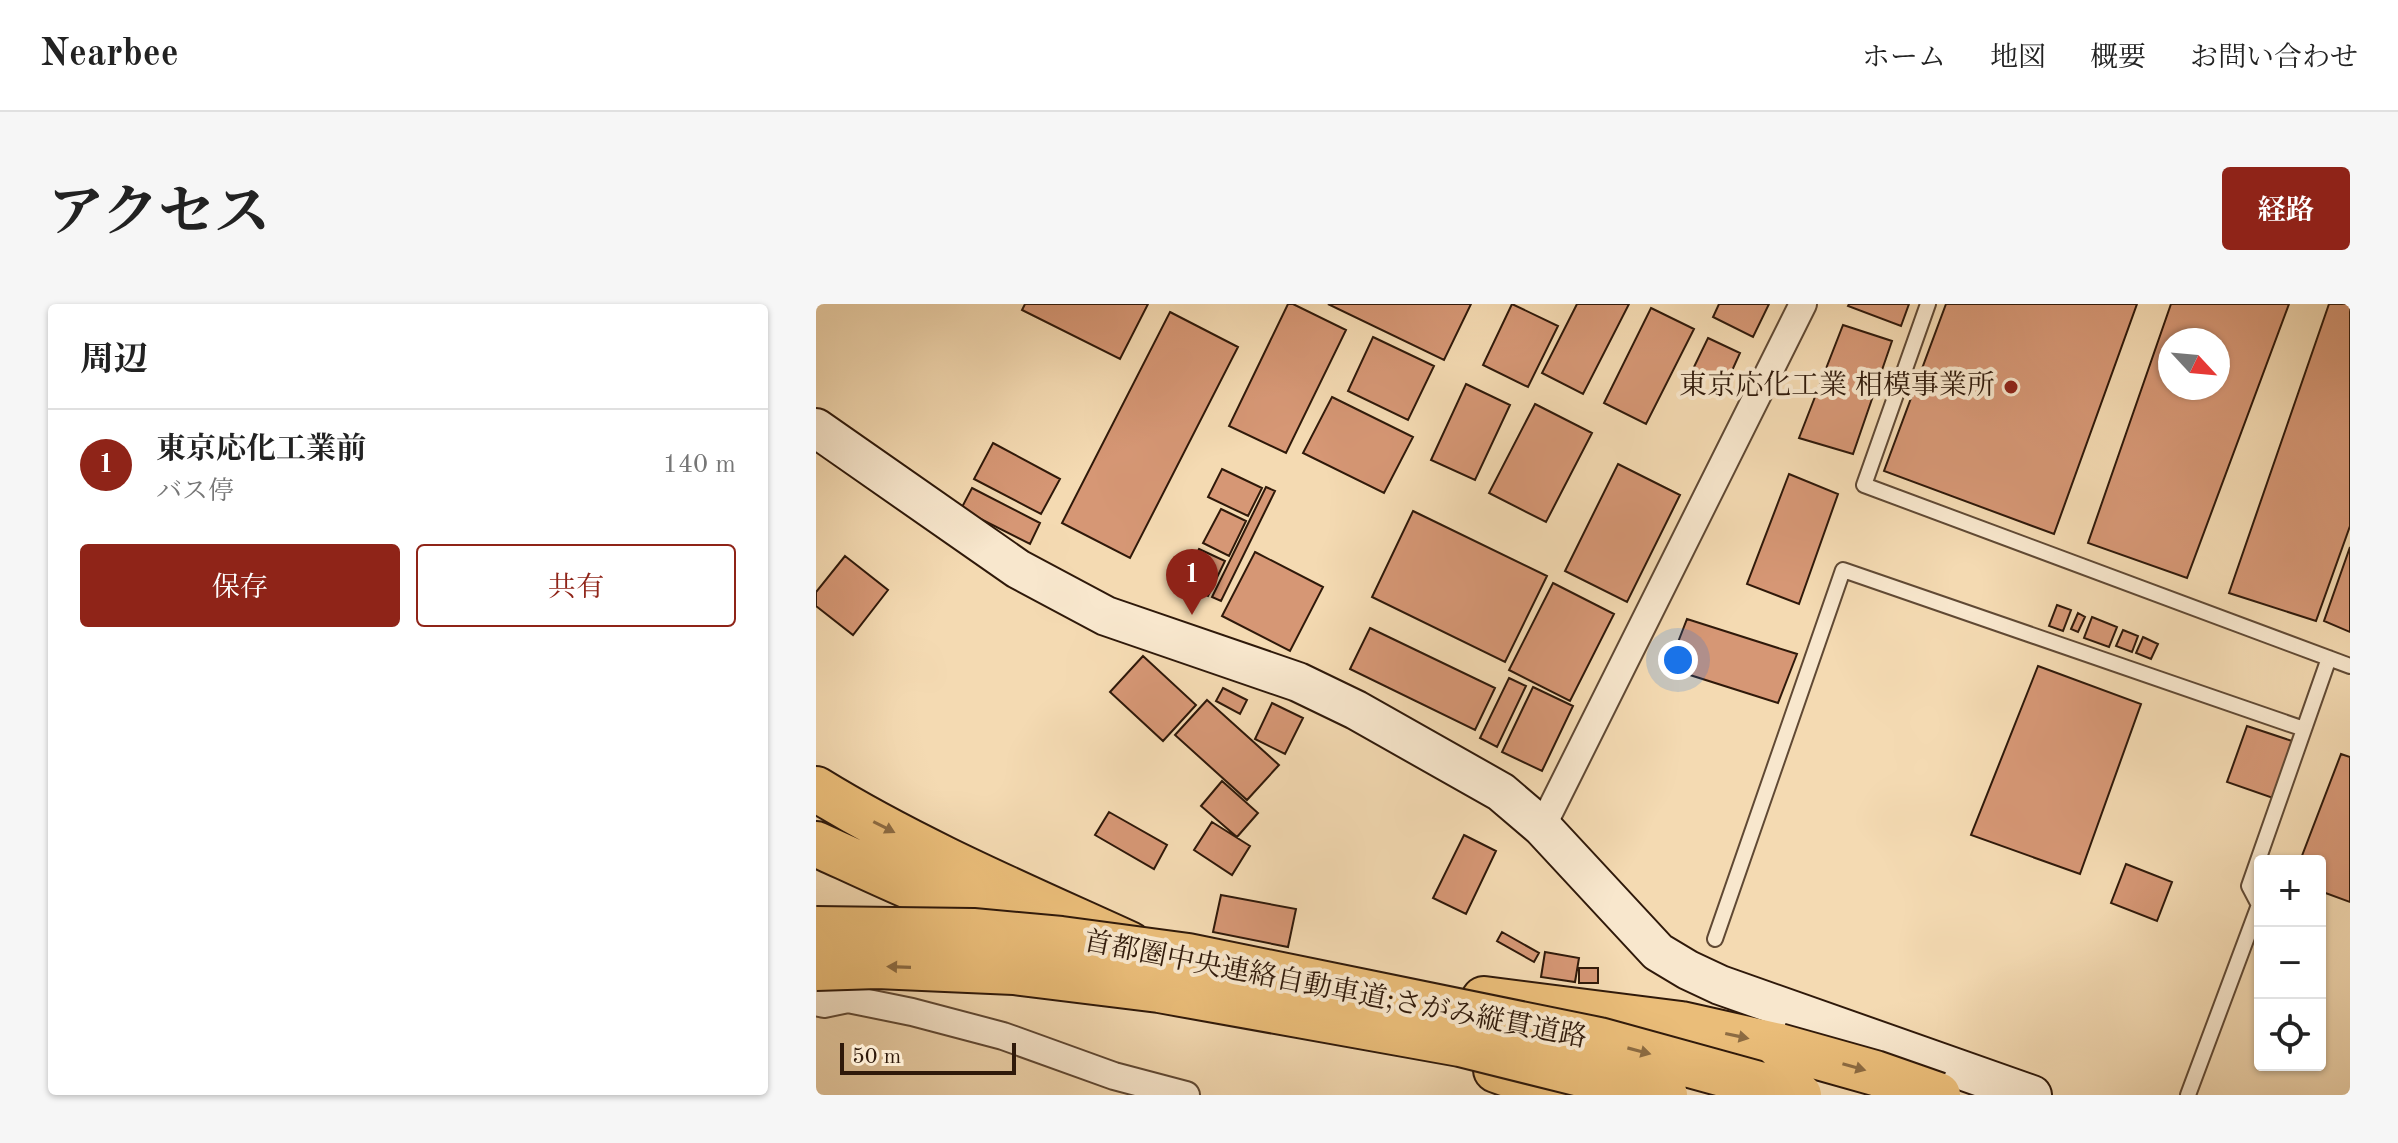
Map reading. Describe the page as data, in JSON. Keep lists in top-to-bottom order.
{
  "streets": {
    "highway": ["首都圏中央連絡自動車道;さがみ縦貫道路"]
  },
  "places": ["東京応化工業 相模事業所"],
  "scale_bar": "50 m",
  "north": "bottom right",
  "page": {
    "header": "Nearbee",
    "nav": [
      "ホーム",
      "地図",
      "概要",
      "お問い合わせ"
    ],
    "title": "アクセス",
    "buttons": [
      "経路",
      ["保存", "共有"]
    ],
    "heading": "周辺",
    "list": [
      {
        "mark": "1",
        "name": "東京応化工業前",
        "note": "バス停",
        "value": "140 m"
      }
    ],
    "pins": "1",
    "map_buttons": ["+", "−"],
    "scale": "50 m"
  }
}
